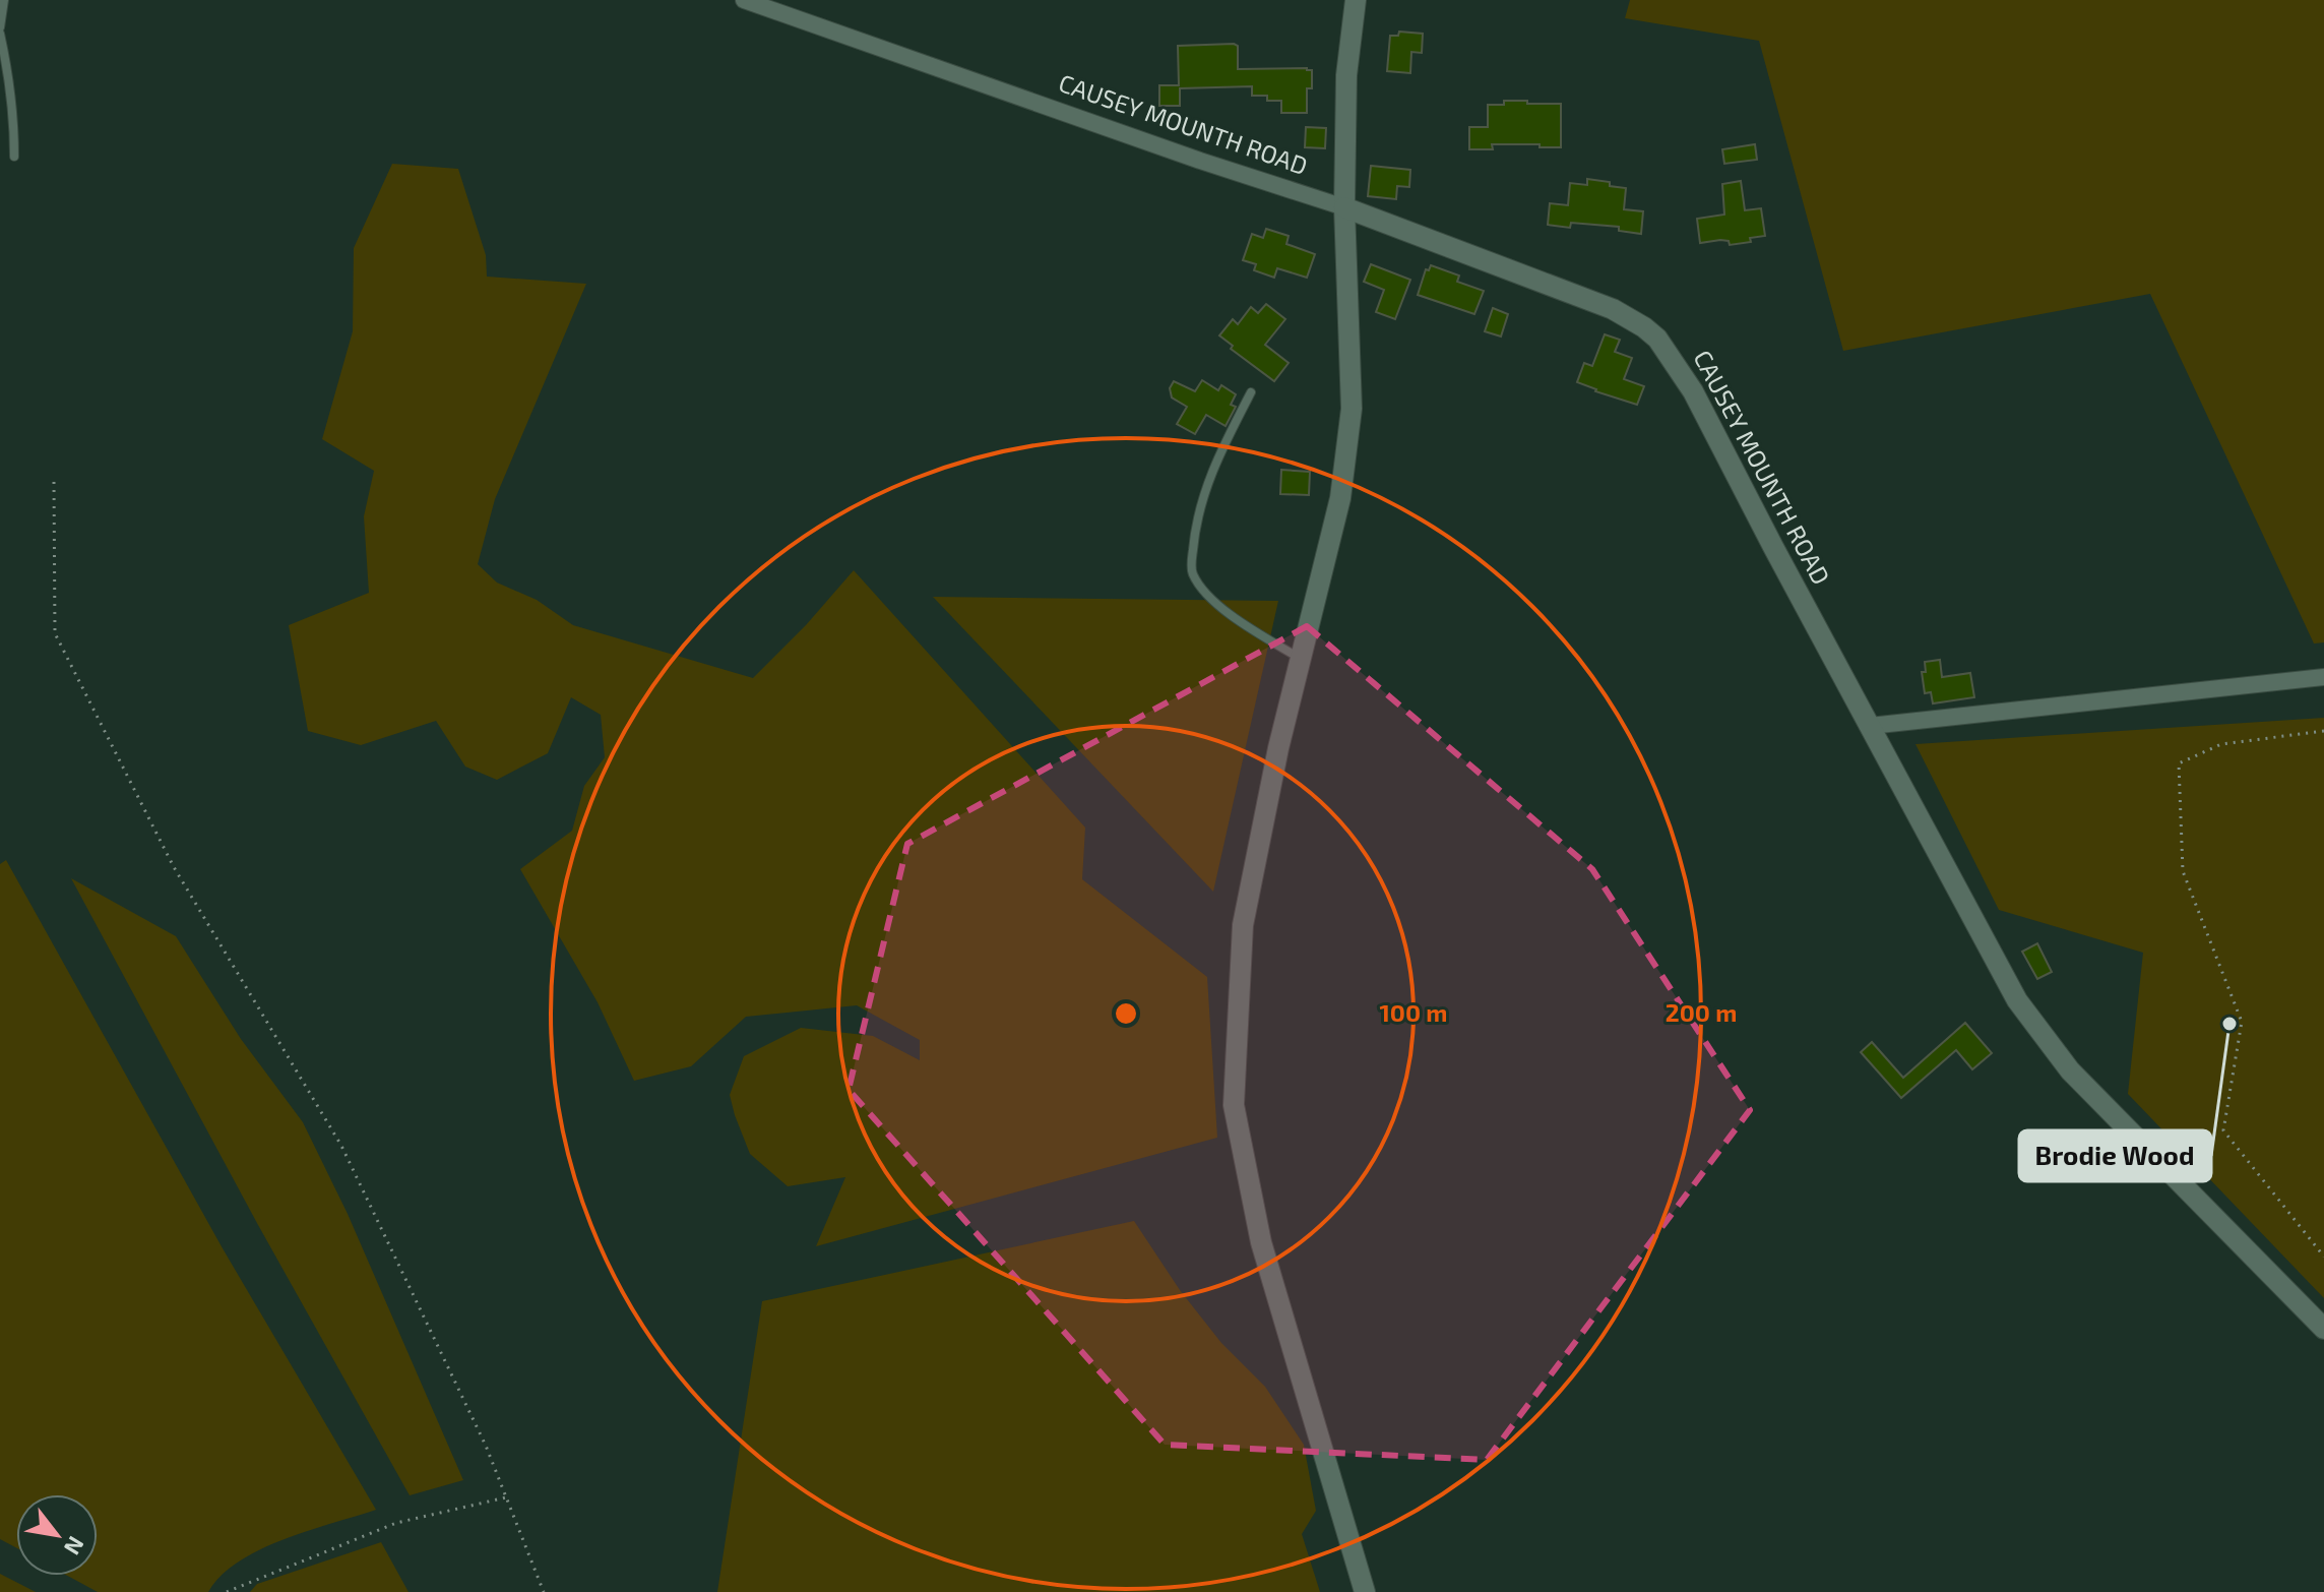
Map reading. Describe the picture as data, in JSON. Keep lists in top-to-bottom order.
{
  "streets": {
    "street": ["CAUSEY MOUNTH ROAD"]
  },
  "places": ["Brodie Wood"],
  "north": "bottom right",
  "rings": ["100 m", "200 m"]
}
